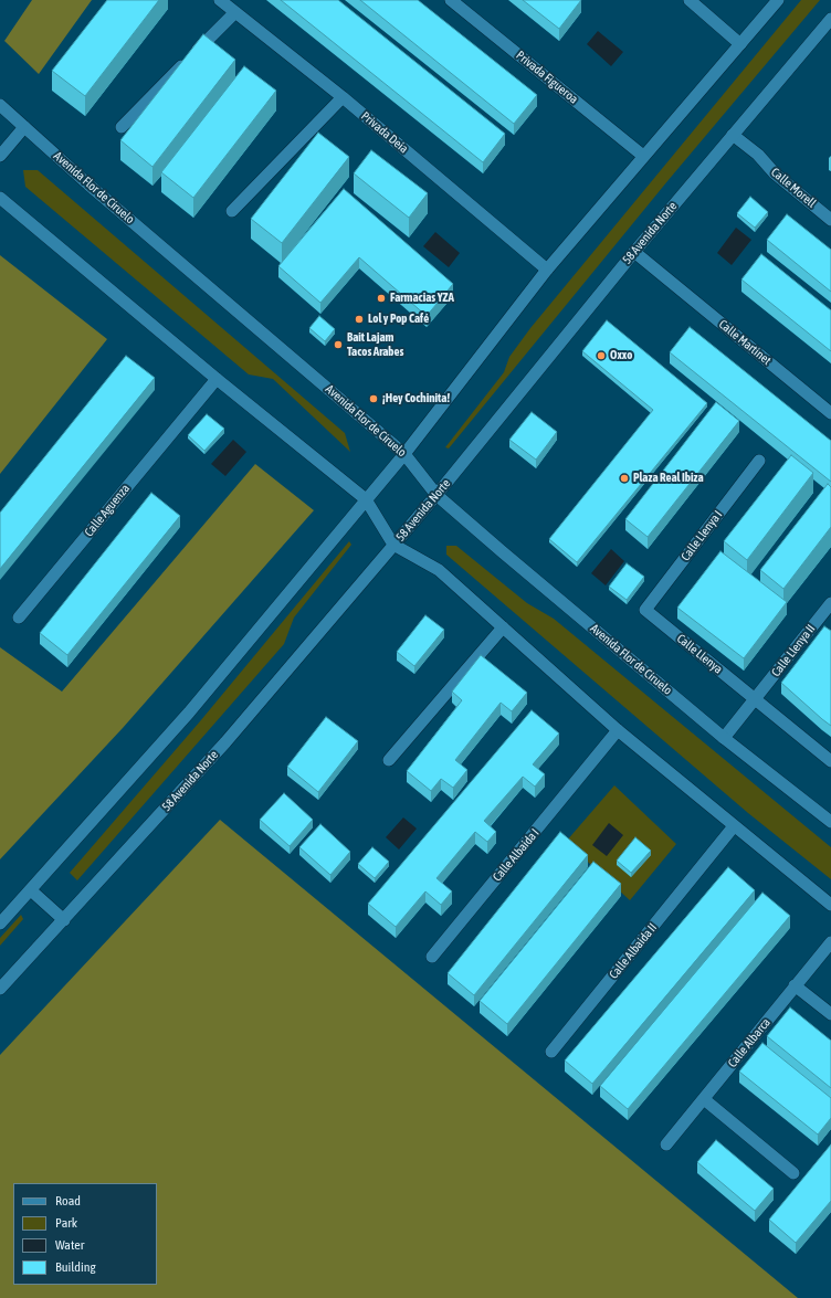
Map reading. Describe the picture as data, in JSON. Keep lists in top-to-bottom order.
{
  "streets": {
    "main road": [
      "Privada Figueroa",
      "Privada Deia",
      "Avenida Flor de Ciruelo",
      "Calle Morell",
      "58 Avenida Norte",
      "Calle Martinet",
      "Calle Aguenza",
      "Calle Llenya I",
      "Calle Llenya II",
      "Calle Llenya",
      "Calle Albaida I",
      "Calle Albaida II",
      "Calle Albarca"
    ]
  },
  "crossings": [
    ["Avenida Flor de Ciruelo", "58 Avenida Norte"],
    ["Calle Morell", "58 Avenida Norte"],
    ["58 Avenida Norte", "Calle Martinet"],
    ["Calle Llenya I", "Calle Llenya"],
    ["Calle Llenya II", "Calle Llenya"]
  ],
  "places": [
    "Farmacias YZA",
    "Lol y Pop Café",
    "Bait Lajam Tacos Arabes",
    "Oxxo",
    "¡Hey Cochinita!",
    "Plaza Real Ibiza"
  ],
  "legend": [
    "Road",
    "Park",
    "Water",
    "Building"
  ]
}
